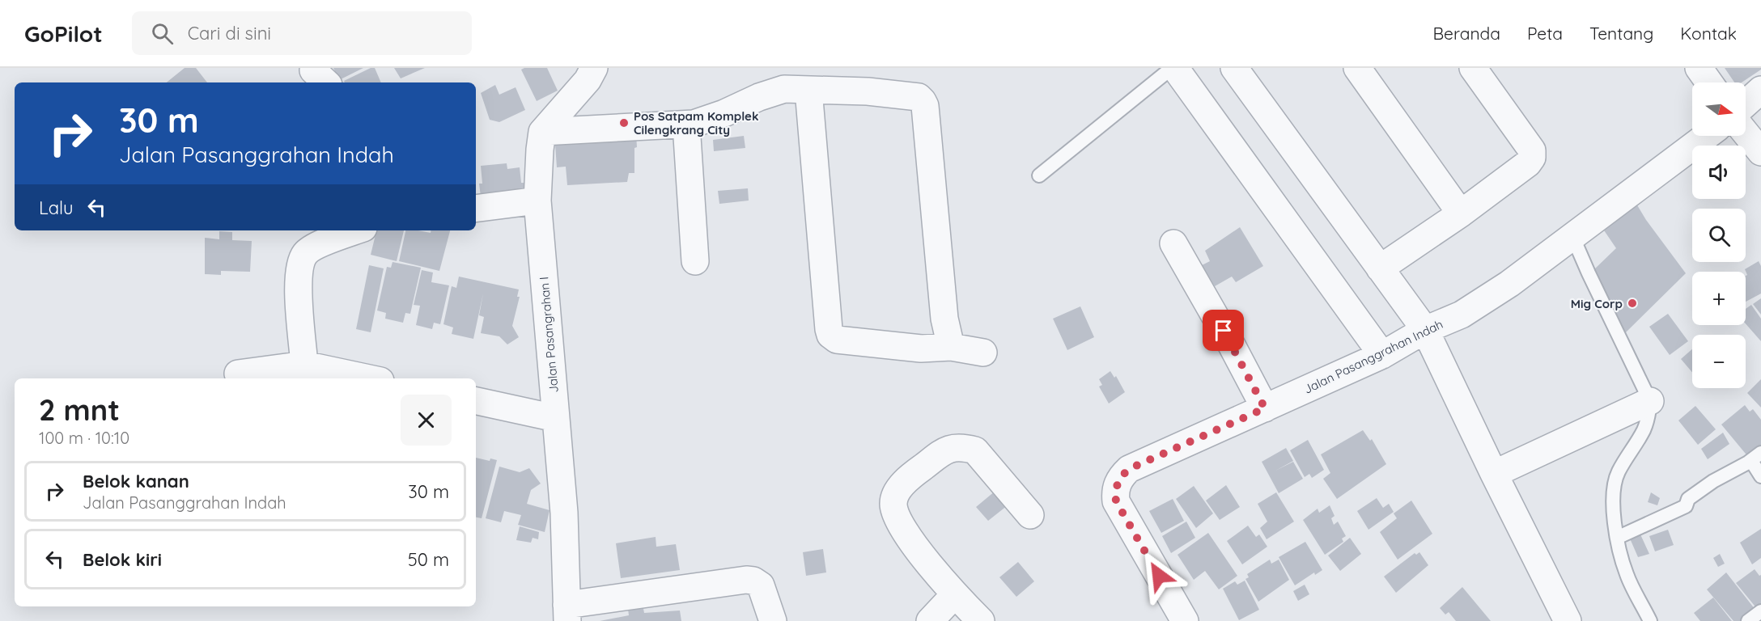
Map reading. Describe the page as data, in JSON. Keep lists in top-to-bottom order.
{
  "streets": {
    "street": ["Jalan Pasangrahan I", "Jalan Pasanggrahan Indah"]
  },
  "places": ["Pos Satpam Komplek Cilengkrang City", "Mig Corp"],
  "north": "right",
  "page": {
    "header": "GoPilot",
    "search": "Cari di sini",
    "nav": [
      "Beranda",
      "Peta",
      "Tentang",
      "Kontak"
    ],
    "map_buttons": ["+", "−"],
    "turn": ["30 m", "Jalan Pasanggrahan Indah"],
    "then": "Lalu",
    "heading": ["2 mnt", "100 m · 10:10"],
    "list": [
      {
        "name": "Belok kanan",
        "note": "Jalan Pasanggrahan Indah",
        "value": "30 m"
      },
      {
        "name": "Belok kiri",
        "value": "50 m"
      }
    ]
  }
}
